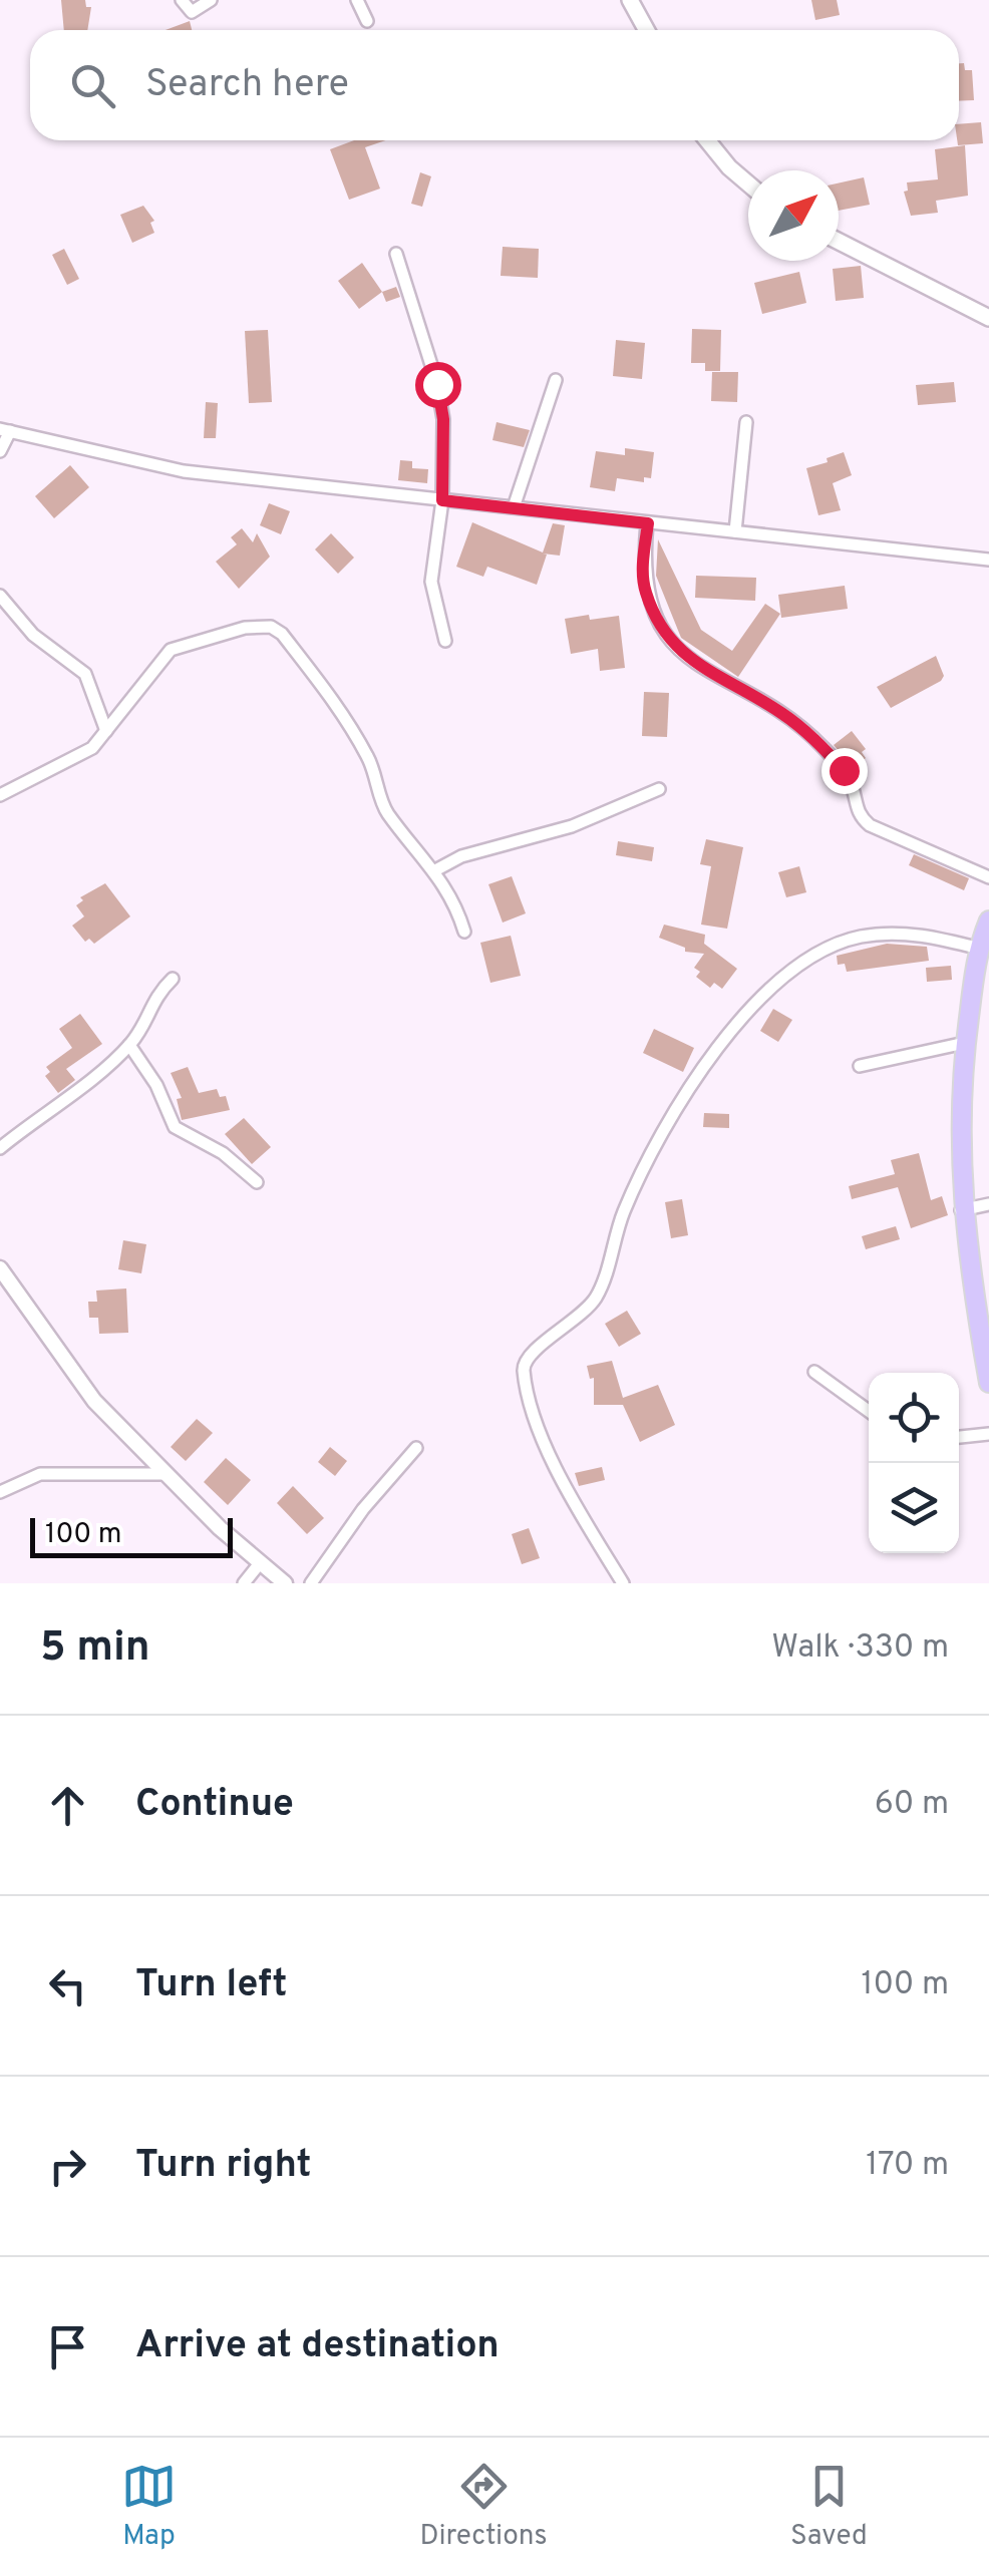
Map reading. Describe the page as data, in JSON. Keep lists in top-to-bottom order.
{
  "scale_bar": "100 m",
  "north": "top right",
  "page": {
    "search": "Search here",
    "scale": "100 m",
    "heading": ["5 min", "Walk · 330 m"],
    "list": [
      ["Continue", "60 m"],
      ["Turn left", "100 m"],
      ["Turn right", "170 m"],
      "Arrive at destination"
    ],
    "nav": ["Map", "Directions", "Saved"]
  }
}
